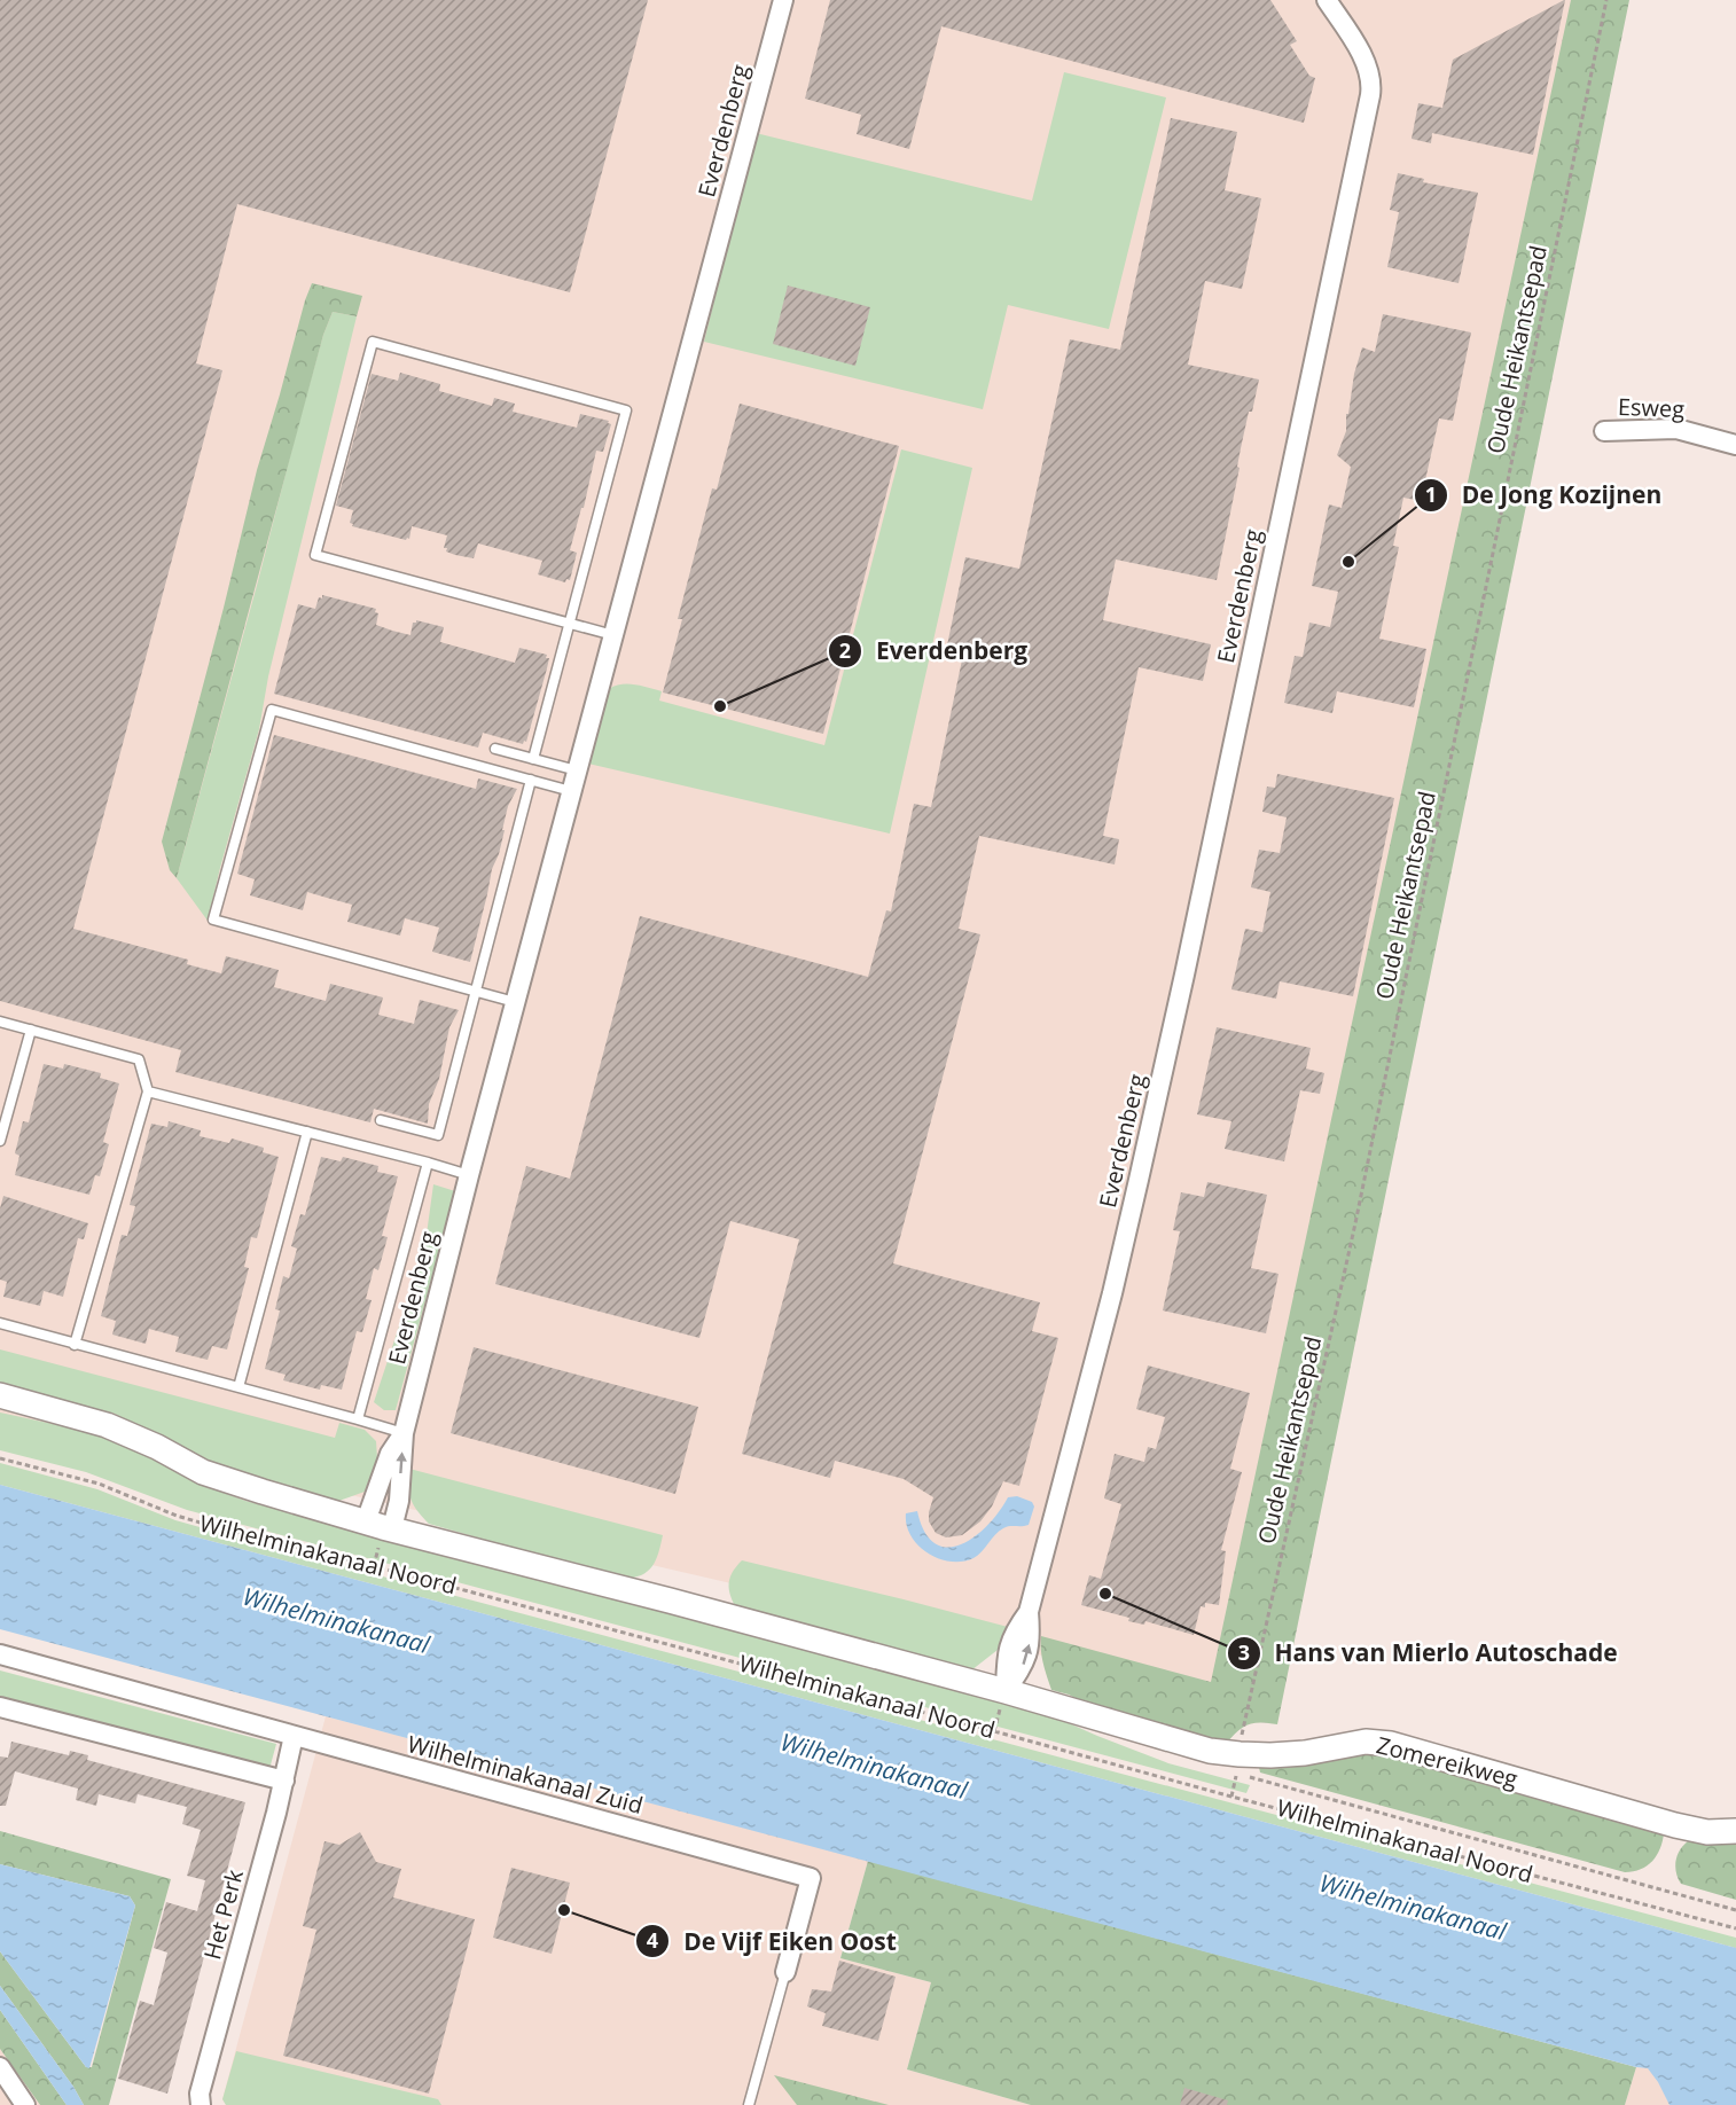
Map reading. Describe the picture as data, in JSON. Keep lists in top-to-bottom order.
{
  "streets": {
    "street": [
      "Everdenberg",
      "Esweg",
      "Wilhelminakanaal Noord",
      "Zomereikweg",
      "Wilhelminakanaal Zuid",
      "Het Perk"
    ],
    "path": ["Oude Heikantsepad"]
  },
  "crossings": [
    ["Everdenberg", "Wilhelminakanaal Noord"],
    ["Oude Heikantsepad", "Wilhelminakanaal Noord"],
    ["Oude Heikantsepad", "Zomereikweg"],
    ["Wilhelminakanaal Noord", "Zomereikweg"],
    ["Wilhelminakanaal Zuid", "Het Perk"]
  ],
  "water": ["Wilhelminakanaal"],
  "places": [
    "De Jong Kozijnen",
    "Everdenberg",
    "Hans van Mierlo Autoschade",
    "De Vijf Eiken Oost"
  ]
}
